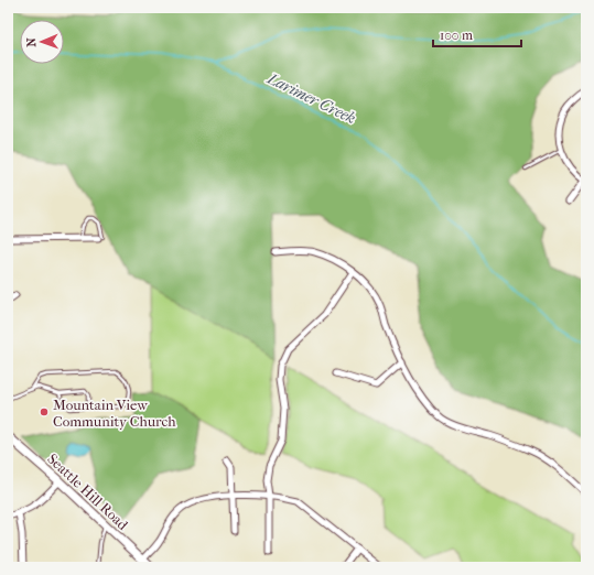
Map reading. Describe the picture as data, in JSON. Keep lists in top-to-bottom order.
{
  "streets": {
    "main road": ["Seattle Hill Road"]
  },
  "water": ["Larimer Creek"],
  "places": ["Mountain View Community Church"],
  "scale_bar": "100 m",
  "north": "left"
}
